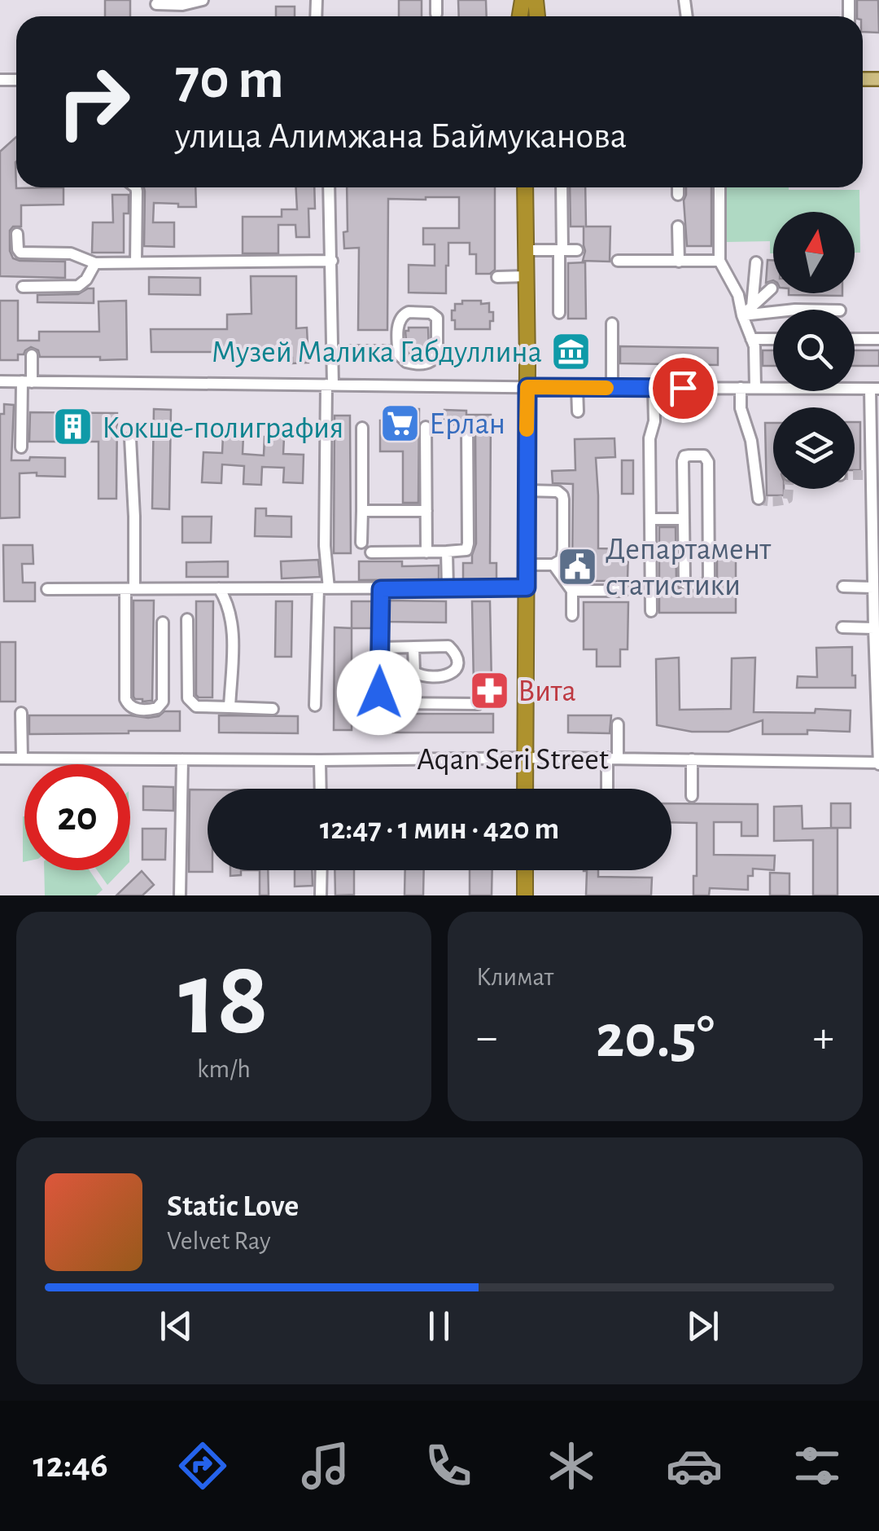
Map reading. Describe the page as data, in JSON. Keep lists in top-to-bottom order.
{
  "streets": {
    "street": ["Aqan Seri Street"]
  },
  "places": {
    "museum": ["Музей Малика Габдуллина"],
    "supermarket": ["Ерлан"],
    "building": ["Кокше-полиграфия"],
    "public building": ["Департамент статистики"],
    "pharmacy": ["Вита"]
  },
  "north": "top",
  "page": {
    "turn": ["70 m", "улица Алимжана Баймуканова"],
    "limit": "20",
    "trip": "12:47 · 1 мин · 420 m",
    "tile": [
      ["18", "km/h"],
      "Климат"
    ],
    "heat": ["−", "20.5°", "+"],
    "song": ["Static Love", "Velvet Ray"],
    "tabs": "12:46"
  }
}
